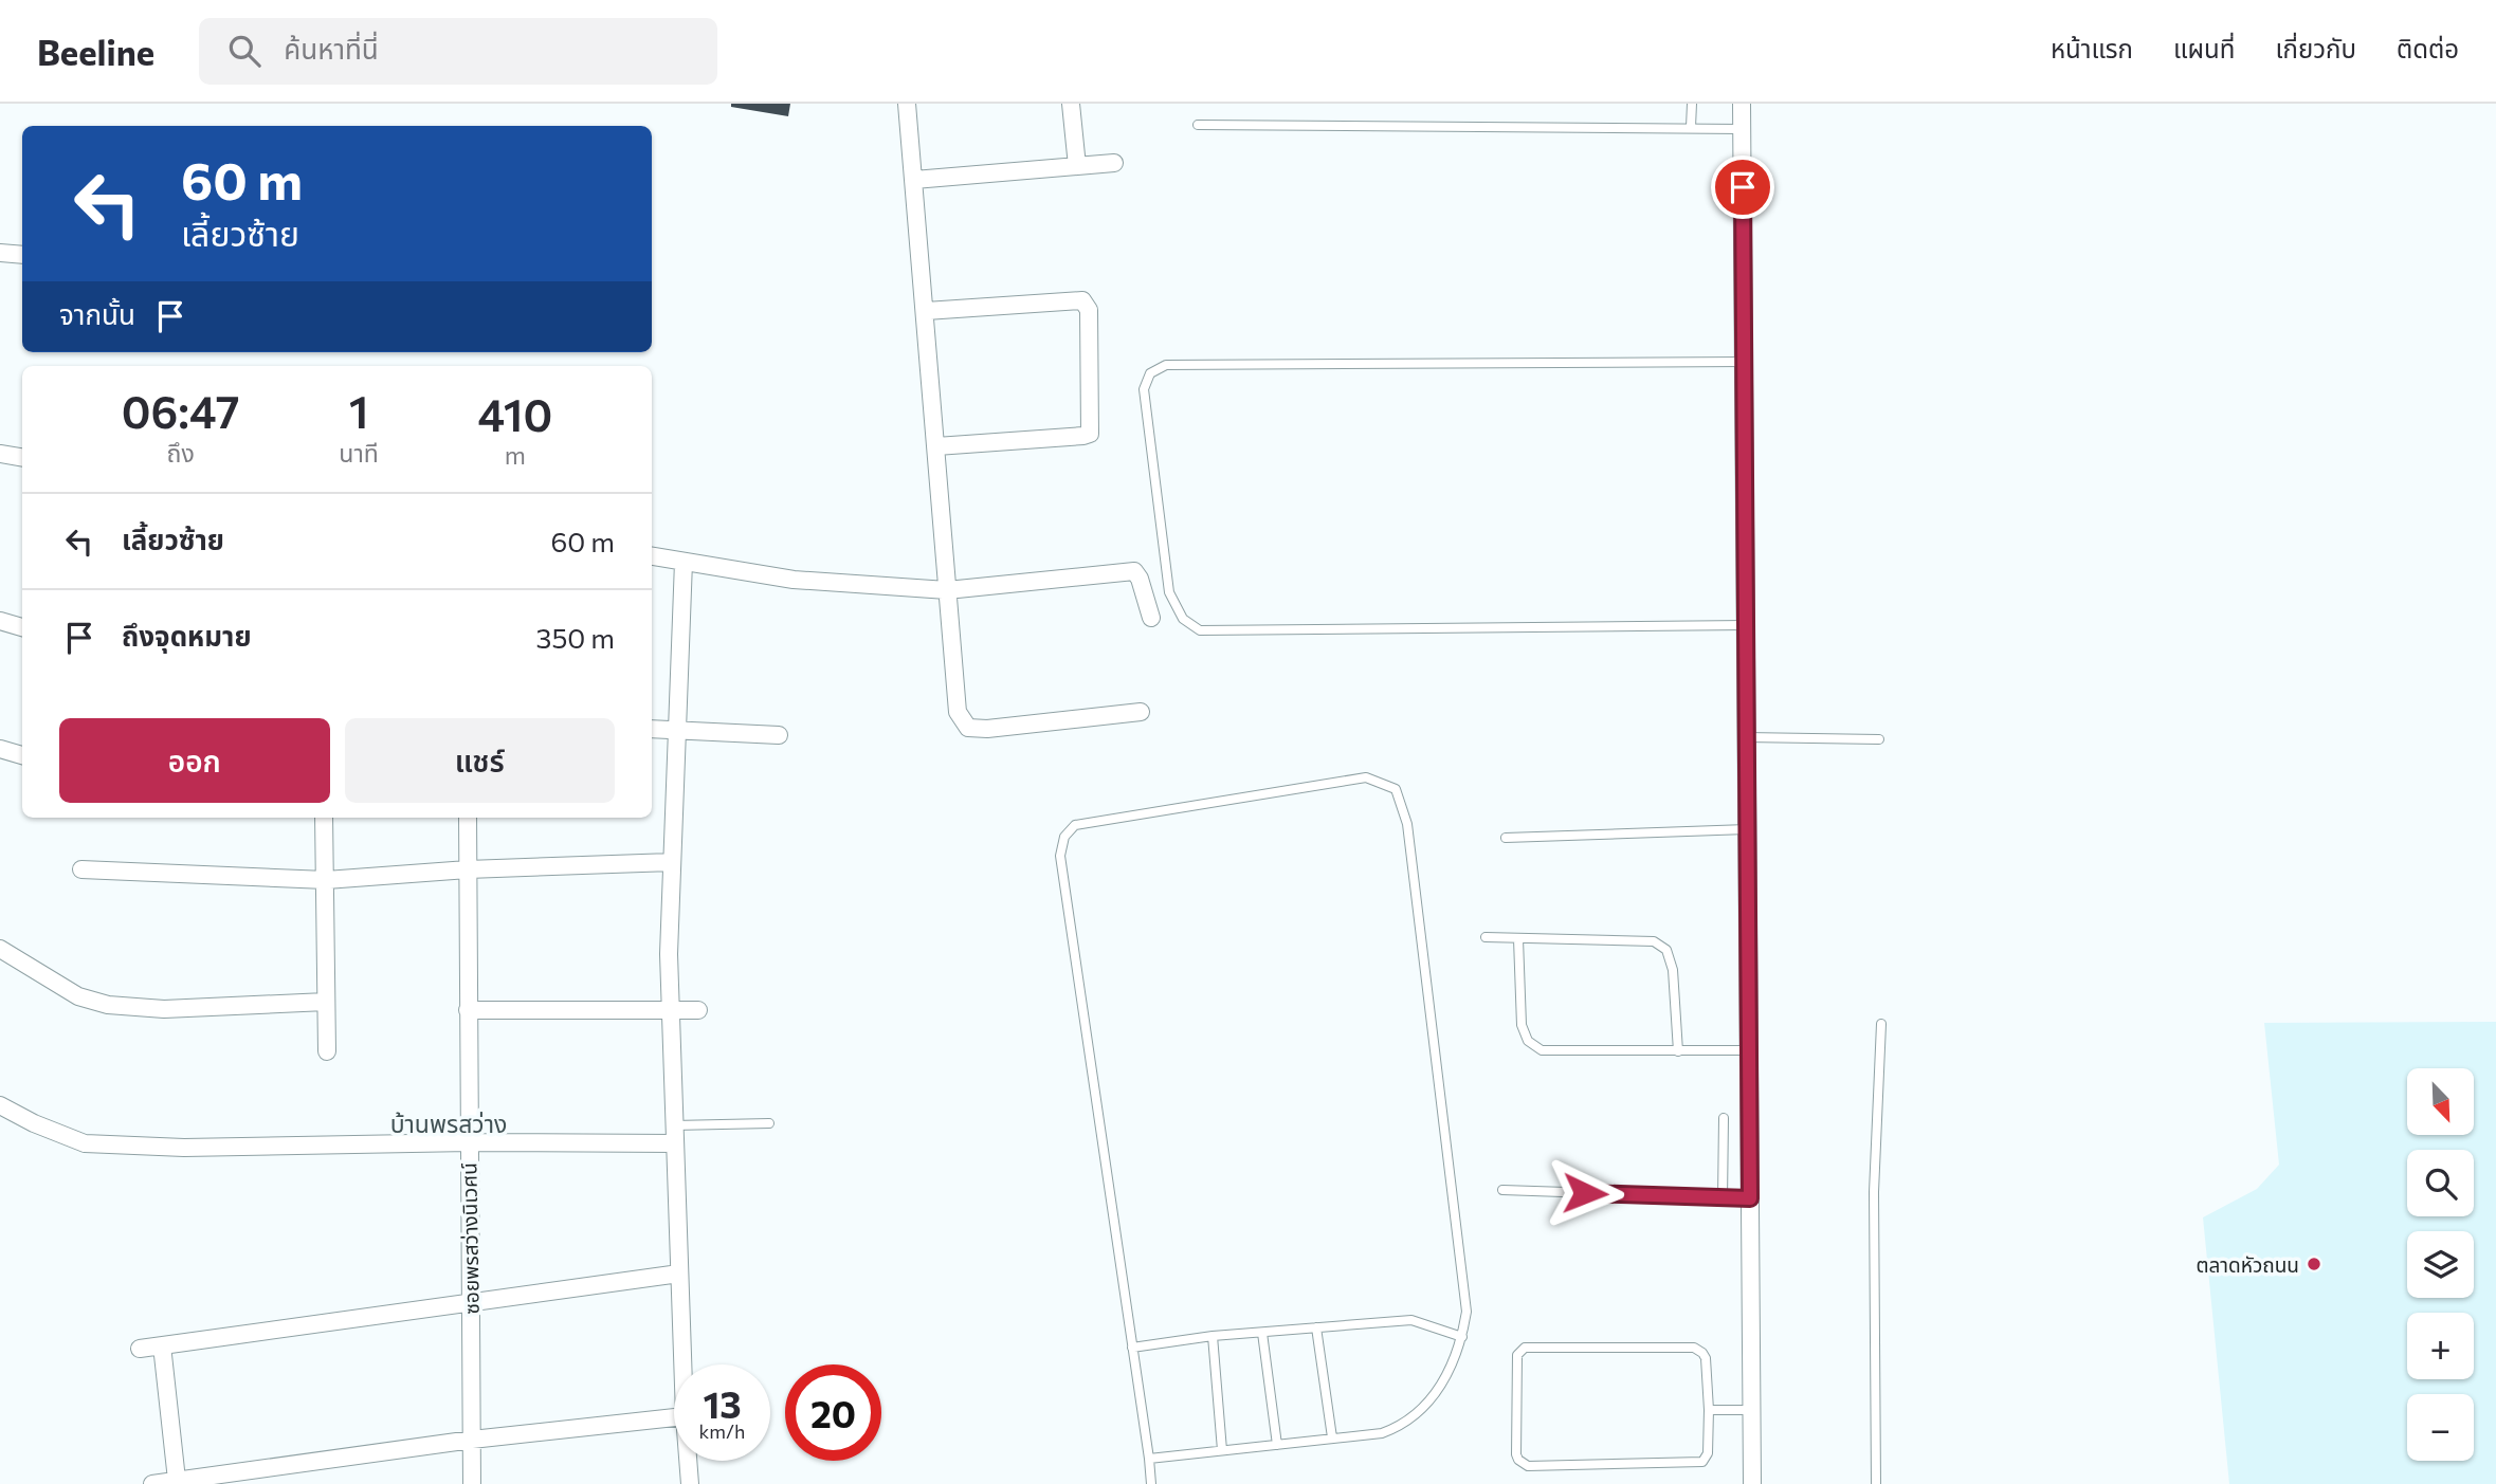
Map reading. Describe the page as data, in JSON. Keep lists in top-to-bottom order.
{
  "streets": {
    "street": ["ซอยพรสว่างนิเวศน์"]
  },
  "districts": ["บ้านพรสว่าง"],
  "places": ["ตลาดหัวถนน"],
  "north": "bottom right",
  "page": {
    "header": "Beeline",
    "search": "ค้นหาที่นี่",
    "nav": [
      "หน้าแรก",
      "แผนที่",
      "เกี่ยวกับ",
      "ติดต่อ"
    ],
    "turn": ["60 m", "เลี้ยวซ้าย"],
    "then": "จากนั้น",
    "eta": [
      "06:47",
      "ถึง",
      "1",
      "นาที",
      "410",
      "m"
    ],
    "list": [
      {
        "name": "เลี้ยวซ้าย",
        "value": "60 m"
      },
      {
        "name": "ถึงจุดหมาย",
        "value": "350 m"
      }
    ],
    "buttons": ["ออก", "แชร์"],
    "map_buttons": ["+", "−"],
    "speed": "13 km/h",
    "limit": "20"
  }
}
